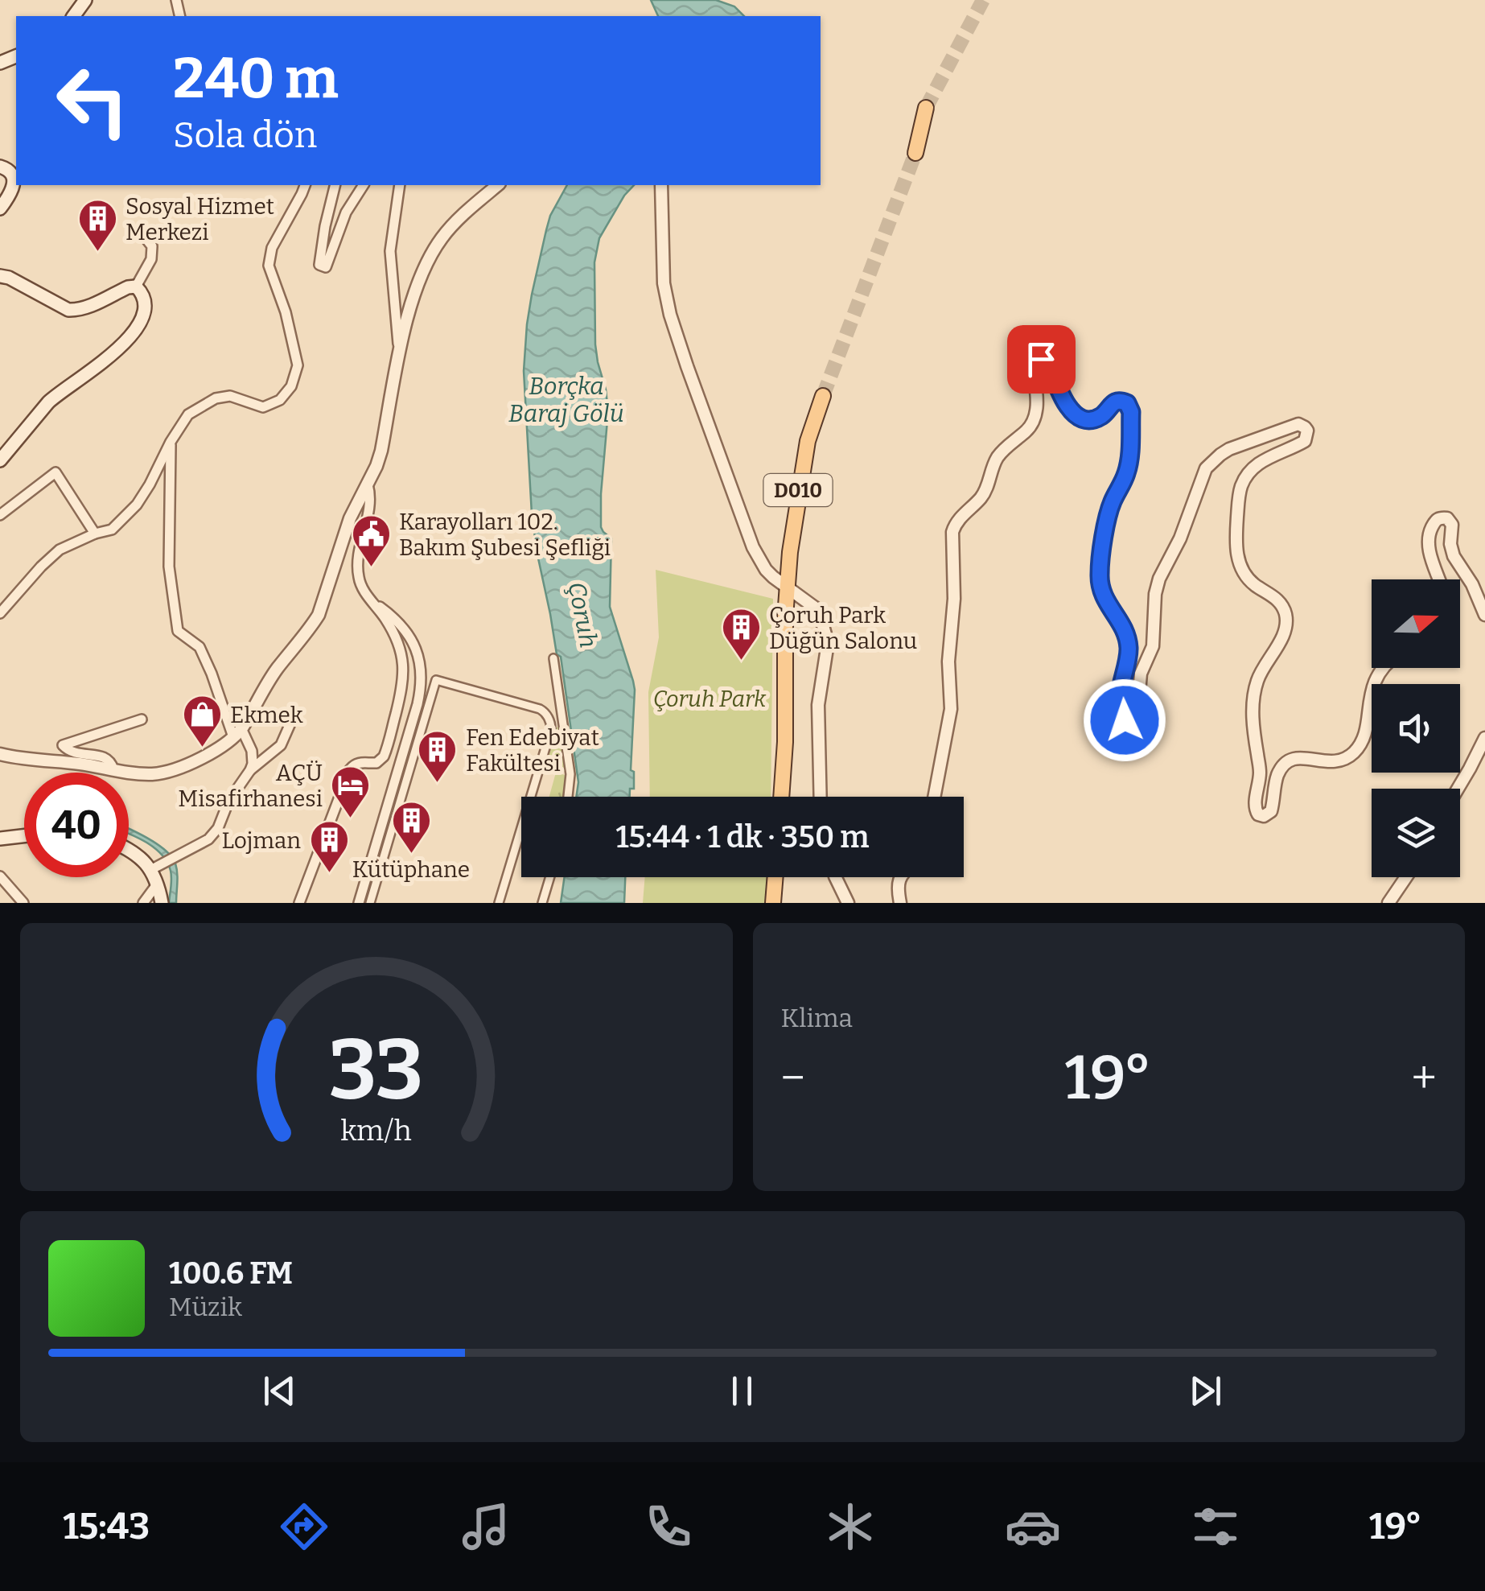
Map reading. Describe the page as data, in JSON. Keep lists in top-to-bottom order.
{
  "streets": {
    "main road": ["D010"]
  },
  "water": ["Borçka Baraj Gölü", "Çoruh"],
  "parks": ["Çoruh Park"],
  "places": {
    "building": [
      "Sosyal Hizmet Merkezi",
      "Çoruh Park Düğün Salonu",
      "Fen Edebiyat Fakültesi",
      "Kütüphane",
      "Lojman"
    ],
    "public building": ["Karayolları 102. Bakım Şubesi Şefliği"],
    "shop": ["Ekmek"],
    "hotel": ["AÇÜ Misafirhanesi"]
  },
  "north": "right",
  "page": {
    "turn": ["240 m", "Sola dön"],
    "limit": "40",
    "trip": "15:44 · 1 dk · 350 m",
    "tile": "Klima",
    "heat": ["−", "19°", "+"],
    "song": ["100.6 FM", "Müzik"],
    "tabs": ["15:43", "19°"],
    "gauge": ["33", "km/h"]
  }
}
